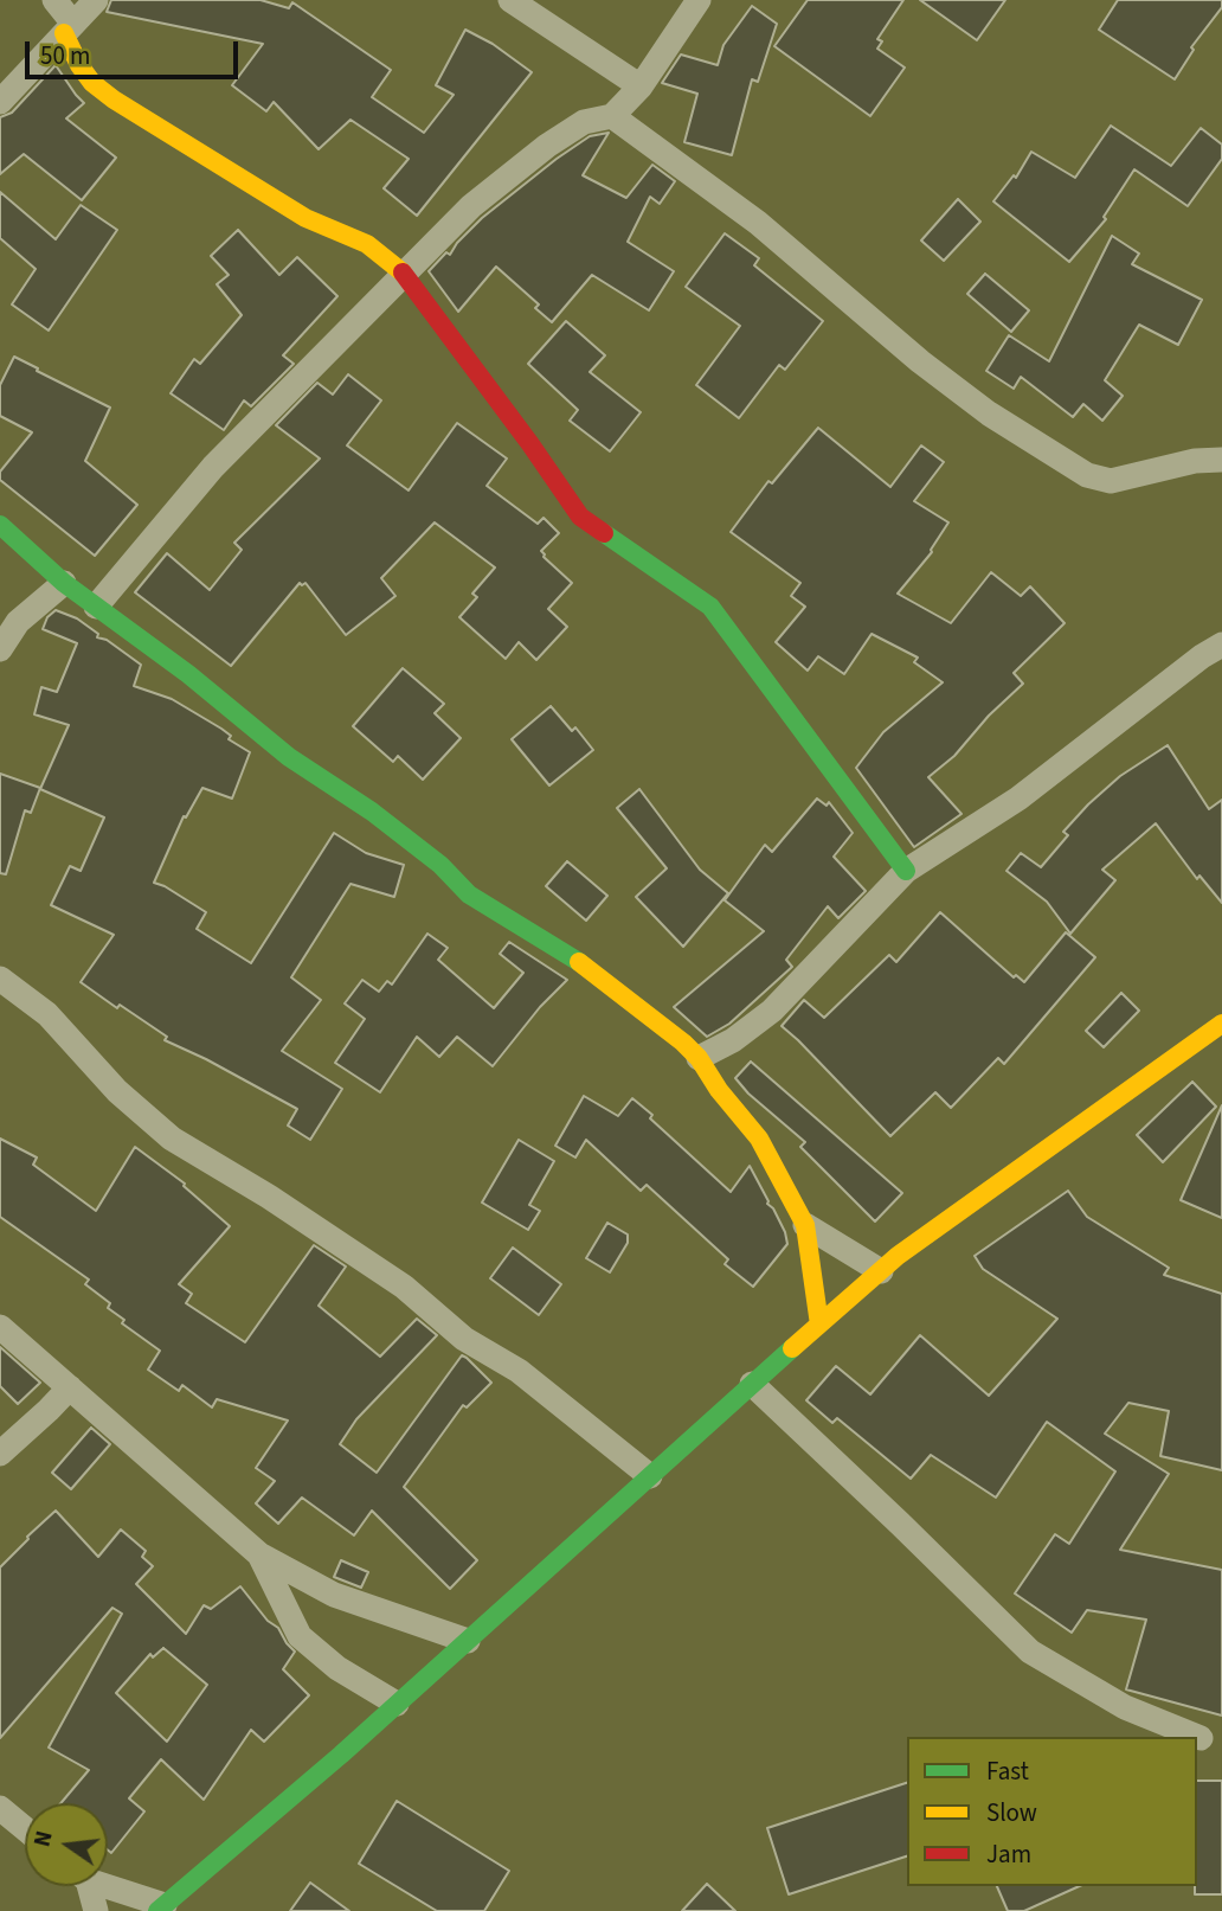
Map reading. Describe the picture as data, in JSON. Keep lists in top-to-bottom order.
{
  "legend": ["Fast", "Slow", "Jam"],
  "scale_bar": "50 m",
  "north": "left"
}
